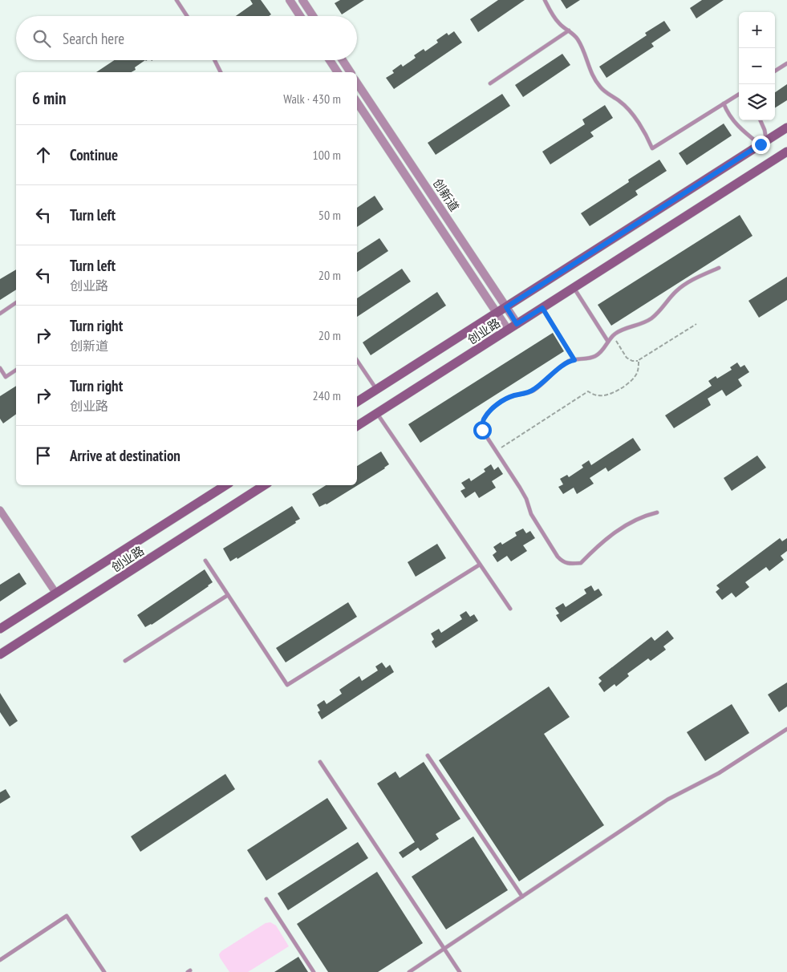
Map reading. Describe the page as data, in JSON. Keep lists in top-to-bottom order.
{
  "streets": {
    "main road": ["创业路"],
    "street": ["创新道"]
  },
  "crossings": [
    ["创新道", "创业路"]
  ],
  "page": {
    "map_buttons": ["+", "−"],
    "search": "Search here",
    "heading": ["6 min", "Walk · 430 m"],
    "list": [
      ["Continue", "100 m"],
      ["Turn left", "50 m"],
      ["Turn left", "创业路", "20 m"],
      ["Turn right", "创新道", "20 m"],
      ["Turn right", "创业路", "240 m"],
      "Arrive at destination"
    ]
  }
}
